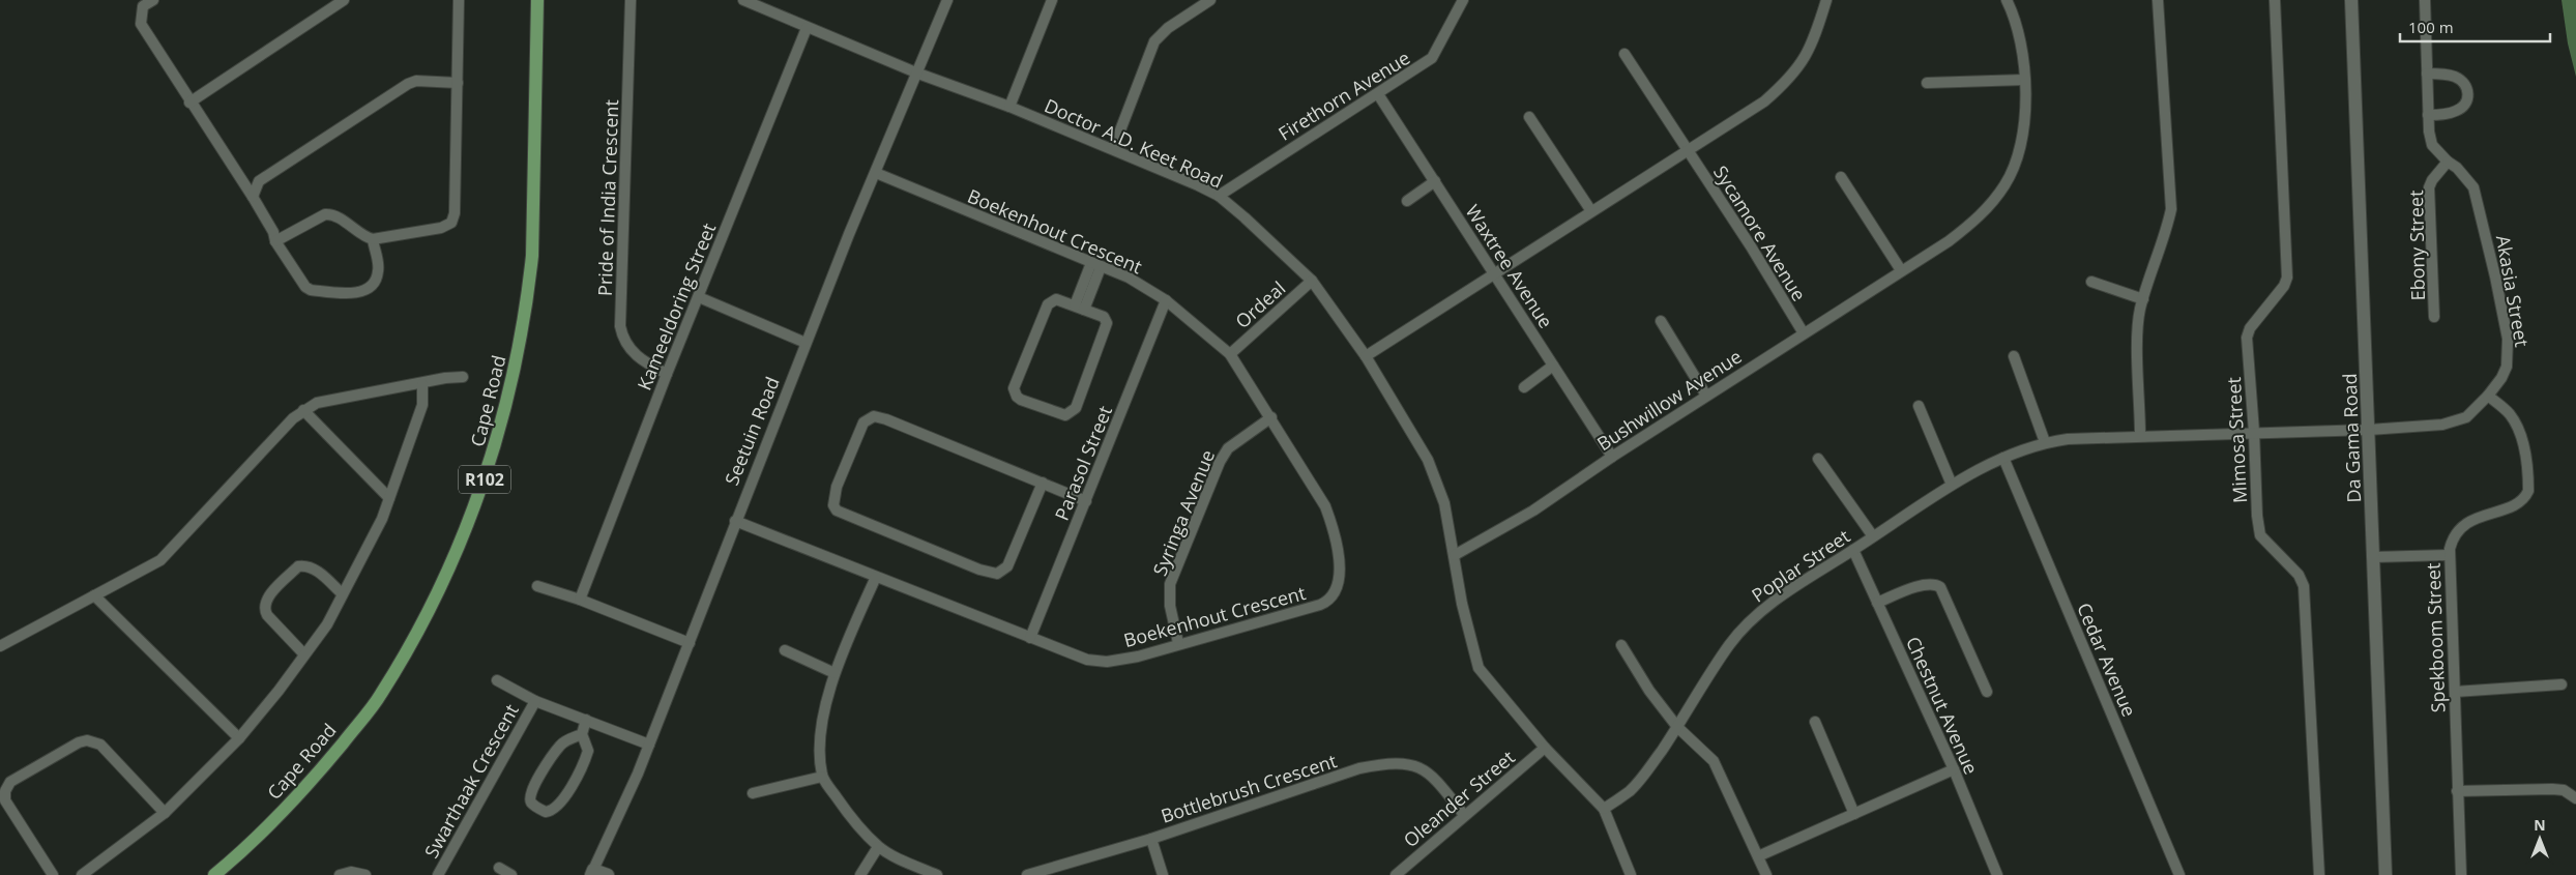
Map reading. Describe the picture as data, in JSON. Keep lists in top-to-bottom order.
{
  "streets": {
    "main road": ["Cape Road", "R102"],
    "street": [
      "Firethorn Avenue",
      "Doctor A.D. Keet Road",
      "Pride of India Crescent",
      "Boekenhout Crescent",
      "Sycamore Avenue",
      "Ebony Street",
      "Waxtree Avenue",
      "Akasia Street",
      "Ordeal",
      "Kameeldoring Street",
      "Bushwillow Avenue",
      "Seetuin Road",
      "Da Gama Road",
      "Mimosa Street",
      "Parasol Street",
      "Syringa Avenue",
      "Poplar Street",
      "Spekboom Street",
      "Cedar Avenue",
      "Chestnut Avenue",
      "Swarthaak Crescent",
      "Bottlebrush Crescent",
      "Oleander Street"
    ]
  },
  "crossings": [
    ["Firethorn Avenue", "Doctor A.D. Keet Road"],
    ["Firethorn Avenue", "Waxtree Avenue"],
    ["Doctor A.D. Keet Road", "Ordeal"],
    ["Doctor A.D. Keet Road", "Kameeldoring Street"],
    ["Doctor A.D. Keet Road", "Bushwillow Avenue"],
    ["Doctor A.D. Keet Road", "Seetuin Road"],
    ["Doctor A.D. Keet Road", "Poplar Street"],
    ["Doctor A.D. Keet Road", "Oleander Street"],
    ["Pride of India Crescent", "Kameeldoring Street"],
    ["Boekenhout Crescent", "Ordeal"],
    ["Boekenhout Crescent", "Seetuin Road"],
    ["Boekenhout Crescent", "Parasol Street"],
    ["Boekenhout Crescent", "Syringa Avenue"],
    ["Sycamore Avenue", "Bushwillow Avenue"],
    ["Ebony Street", "Akasia Street"],
    ["Waxtree Avenue", "Bushwillow Avenue"],
    ["Akasia Street", "Da Gama Road"],
    ["Akasia Street", "Poplar Street"],
    ["Akasia Street", "Spekboom Street"],
    ["Seetuin Road", "Swarthaak Crescent"],
    ["Da Gama Road", "Poplar Street"],
    ["Mimosa Street", "Poplar Street"],
    ["Poplar Street", "Cedar Avenue"],
    ["Poplar Street", "Chestnut Avenue"],
    ["Bottlebrush Crescent", "Oleander Street"]
  ],
  "scale_bar": "100 m",
  "north": "top"
}
